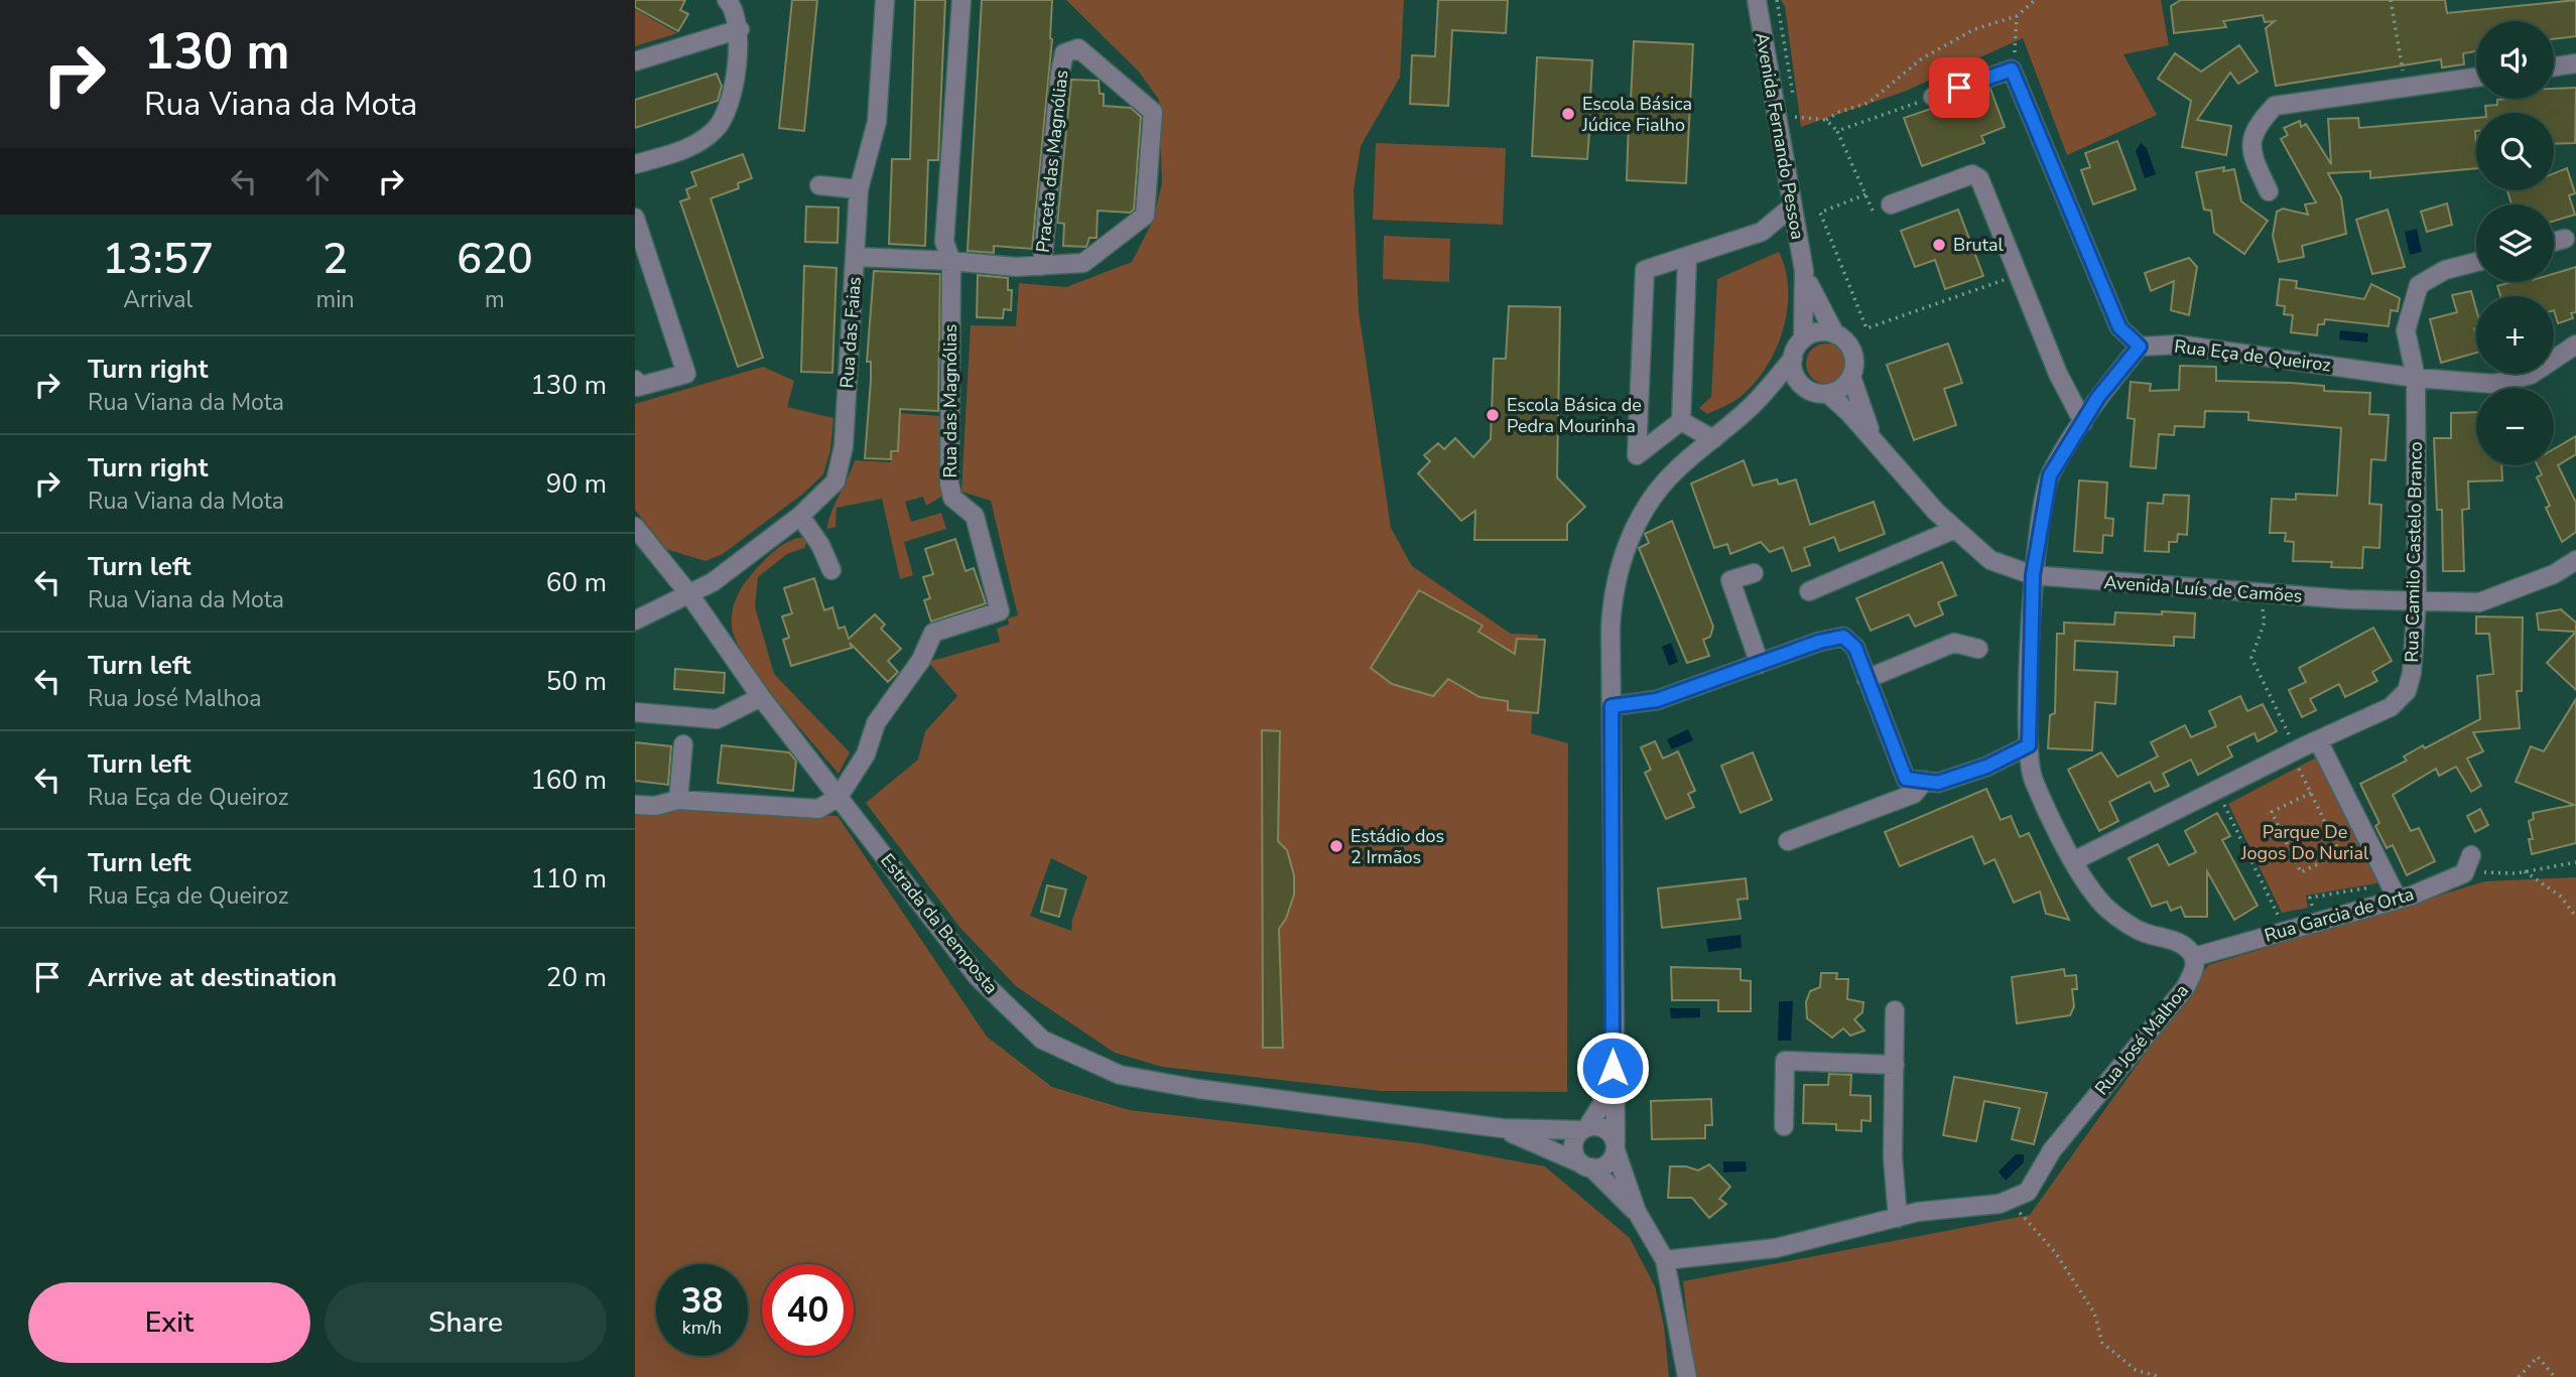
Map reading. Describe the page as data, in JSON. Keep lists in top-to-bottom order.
{
  "streets": {
    "street": [
      "Avenida Fernando Pessoa",
      "Praceta das Magnólias",
      "Rua das Faias",
      "Rua Eça de Queiroz",
      "Rua das Magnólias",
      "Rua Camilo Castelo Branco",
      "Avenida Luís de Camões",
      "Rua Garcia de Orta",
      "Estrada da Bemposta",
      "Rua José Malhoa"
    ]
  },
  "crossings": [
    ["Rua das Faias", "Estrada da Bemposta"],
    ["Rua Eça de Queiroz", "Rua Camilo Castelo Branco"],
    ["Rua das Magnólias", "Estrada da Bemposta"],
    ["Rua Camilo Castelo Branco", "Avenida Luís de Camões"],
    ["Rua Garcia de Orta", "Rua José Malhoa"]
  ],
  "parks": ["Parque De Jogos Do Nurial"],
  "places": [
    "Escola Básica Júdice Fialho",
    "Brutal",
    "Escola Básica de Pedra Mourinha",
    "Estádio dos 2 Irmãos"
  ],
  "page": {
    "turn": ["130 m", "Rua Viana da Mota"],
    "map_buttons": ["+", "−"],
    "eta": [
      "13:57",
      "Arrival",
      "2",
      "min",
      "620",
      "m"
    ],
    "list": [
      {
        "name": "Turn right",
        "note": "Rua Viana da Mota",
        "value": "130 m"
      },
      {
        "name": "Turn right",
        "note": "Rua Viana da Mota",
        "value": "90 m"
      },
      {
        "name": "Turn left",
        "note": "Rua Viana da Mota",
        "value": "60 m"
      },
      {
        "name": "Turn left",
        "note": "Rua José Malhoa",
        "value": "50 m"
      },
      {
        "name": "Turn left",
        "note": "Rua Eça de Queiroz",
        "value": "160 m"
      },
      {
        "name": "Turn left",
        "note": "Rua Eça de Queiroz",
        "value": "110 m"
      },
      {
        "name": "Arrive at destination",
        "value": "20 m"
      }
    ],
    "speed": "38 km/h",
    "limit": "40",
    "buttons": ["Exit", "Share"]
  }
}
